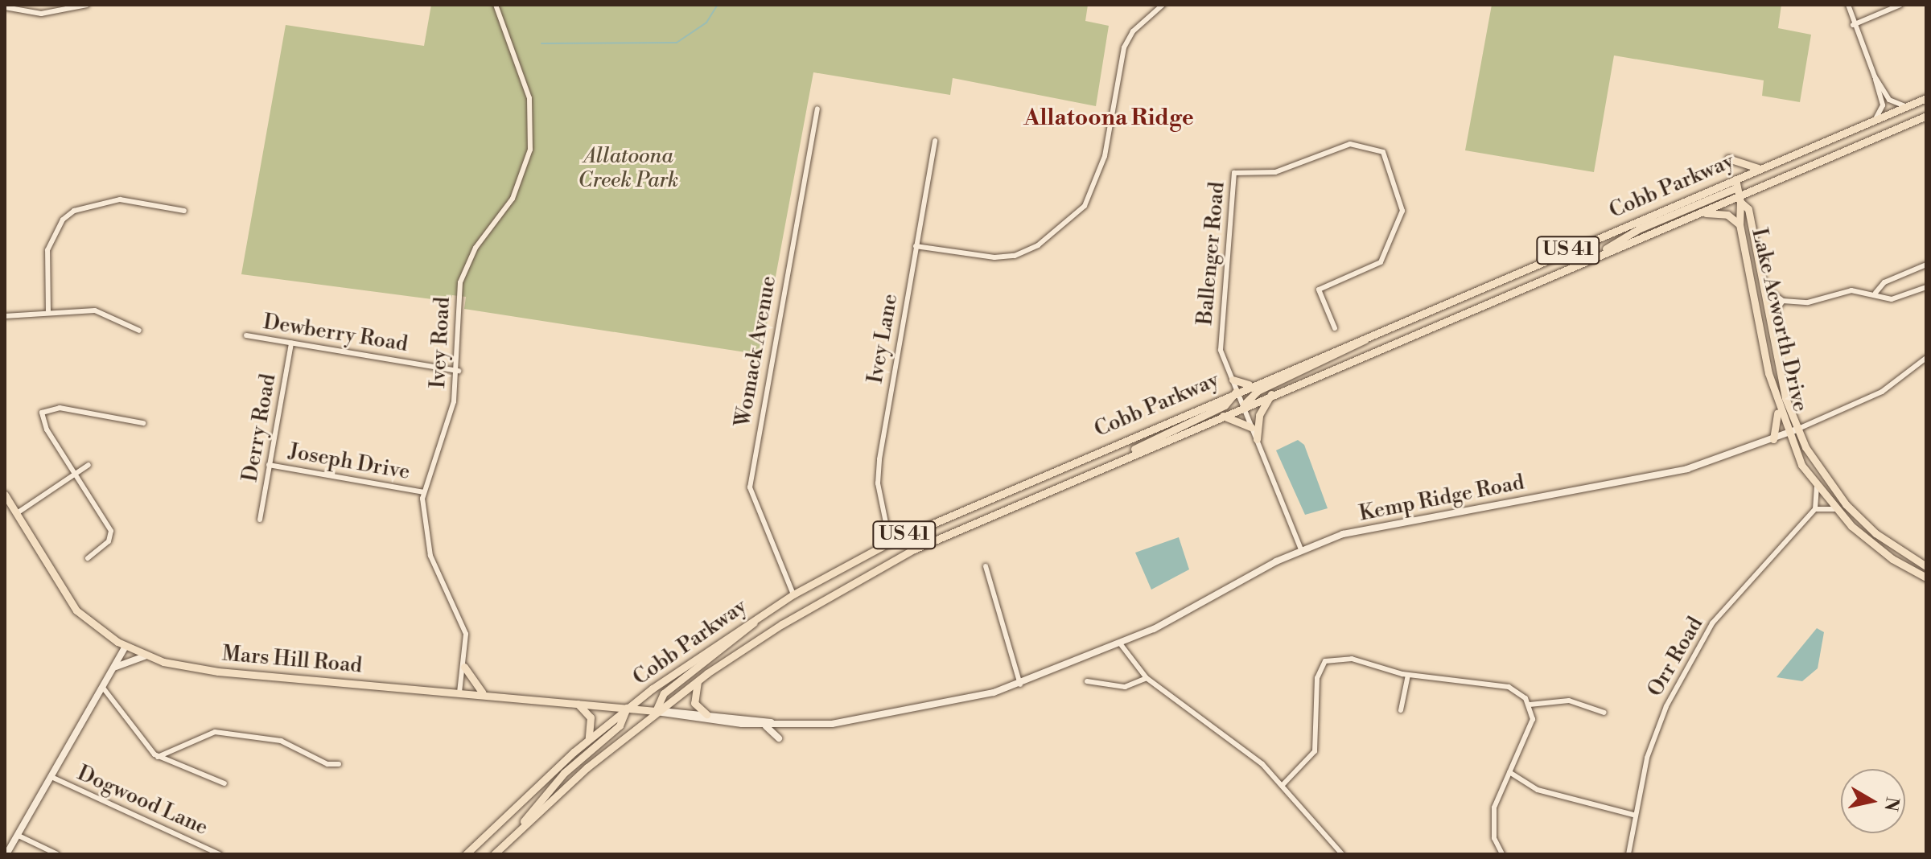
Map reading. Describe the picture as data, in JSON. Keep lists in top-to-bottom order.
{
  "streets": {
    "main road": [
      "Cobb Parkway",
      "US 41",
      "Lake Acworth Drive",
      "Mars Hill Road"
    ],
    "street": [
      "Ballenger Road",
      "Dewberry Road",
      "Ivey Lane",
      "Ivey Road",
      "Womack Avenue",
      "Derry Road",
      "Joseph Drive",
      "Kemp Ridge Road",
      "Orr Road",
      "Dogwood Lane"
    ]
  },
  "crossings": [
    ["Cobb Parkway", "Ballenger Road"],
    ["Cobb Parkway", "Lake Acworth Drive"],
    ["Cobb Parkway", "Ivey Lane"],
    ["Cobb Parkway", "Womack Avenue"],
    ["Cobb Parkway", "Mars Hill Road"],
    ["Ballenger Road", "Kemp Ridge Road"],
    ["Lake Acworth Drive", "Kemp Ridge Road"],
    ["Dewberry Road", "Ivey Road"],
    ["Dewberry Road", "Derry Road"],
    ["Ivey Road", "Joseph Drive"],
    ["Ivey Road", "Mars Hill Road"],
    ["Derry Road", "Joseph Drive"]
  ],
  "districts": ["Allatoona Ridge"],
  "parks": ["Allatoona Creek Park"],
  "north": "right"
}
